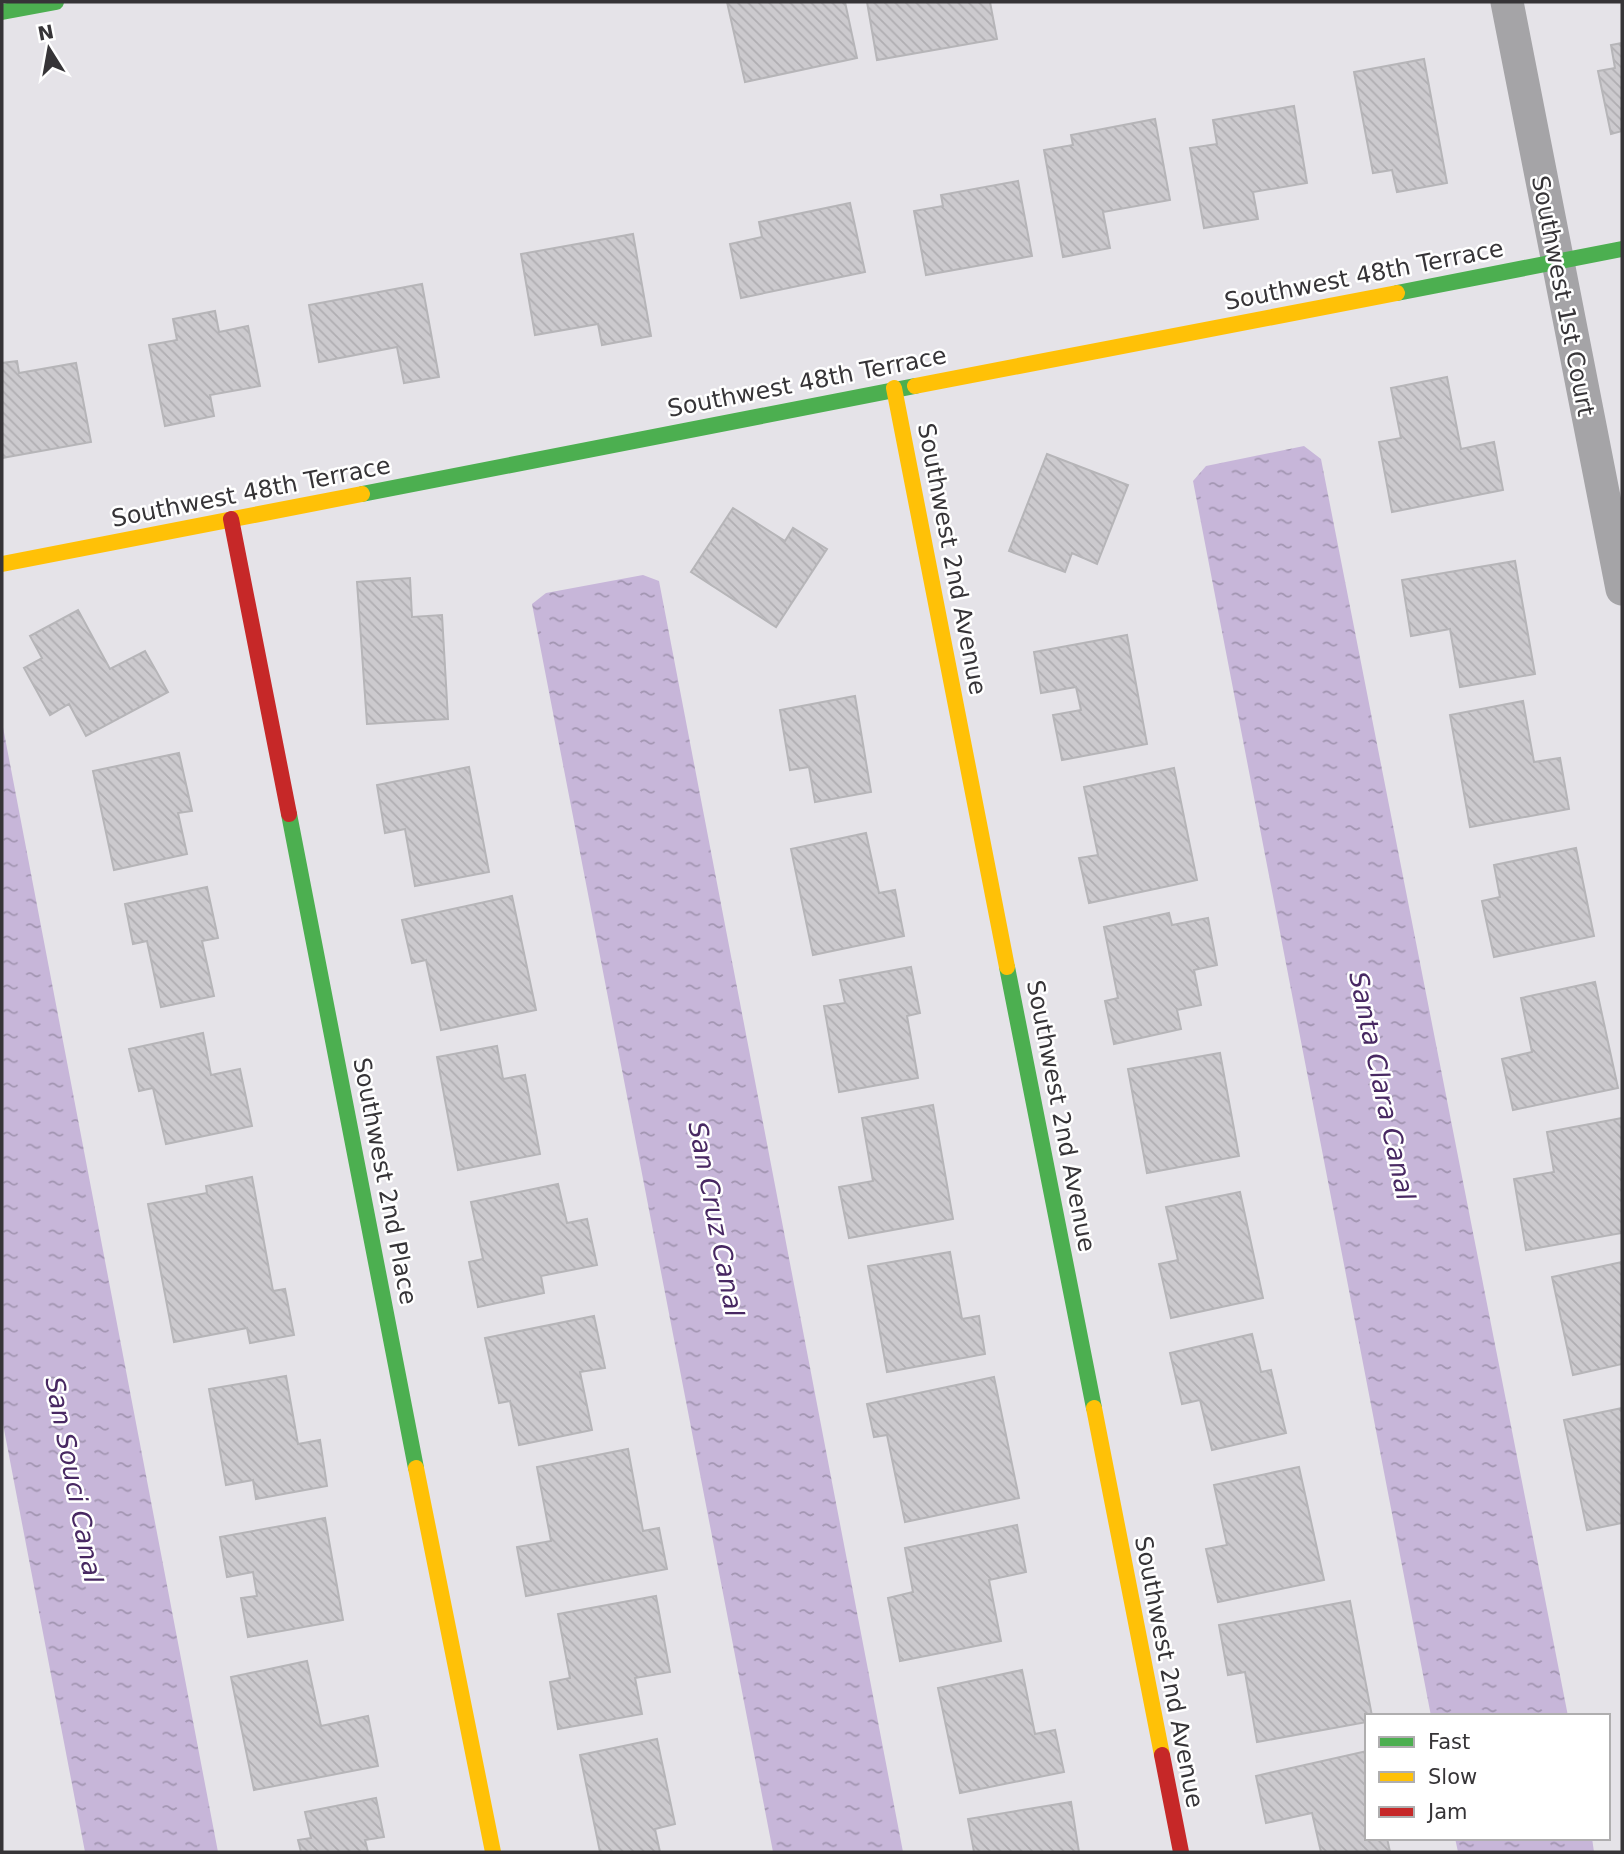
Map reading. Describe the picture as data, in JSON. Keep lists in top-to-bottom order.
{
  "streets": {
    "street": [
      "Southwest 48th Terrace",
      "Southwest 1st Court",
      "Southwest 2nd Avenue",
      "Southwest 2nd Place"
    ]
  },
  "crossings": [
    ["Southwest 48th Terrace", "Southwest 1st Court"],
    ["Southwest 48th Terrace", "Southwest 2nd Avenue"],
    ["Southwest 48th Terrace", "Southwest 2nd Place"]
  ],
  "water": ["Santa Clara Canal", "San Cruz Canal", "San Souci Canal"],
  "legend": ["Fast", "Slow", "Jam"],
  "north": "top"
}
